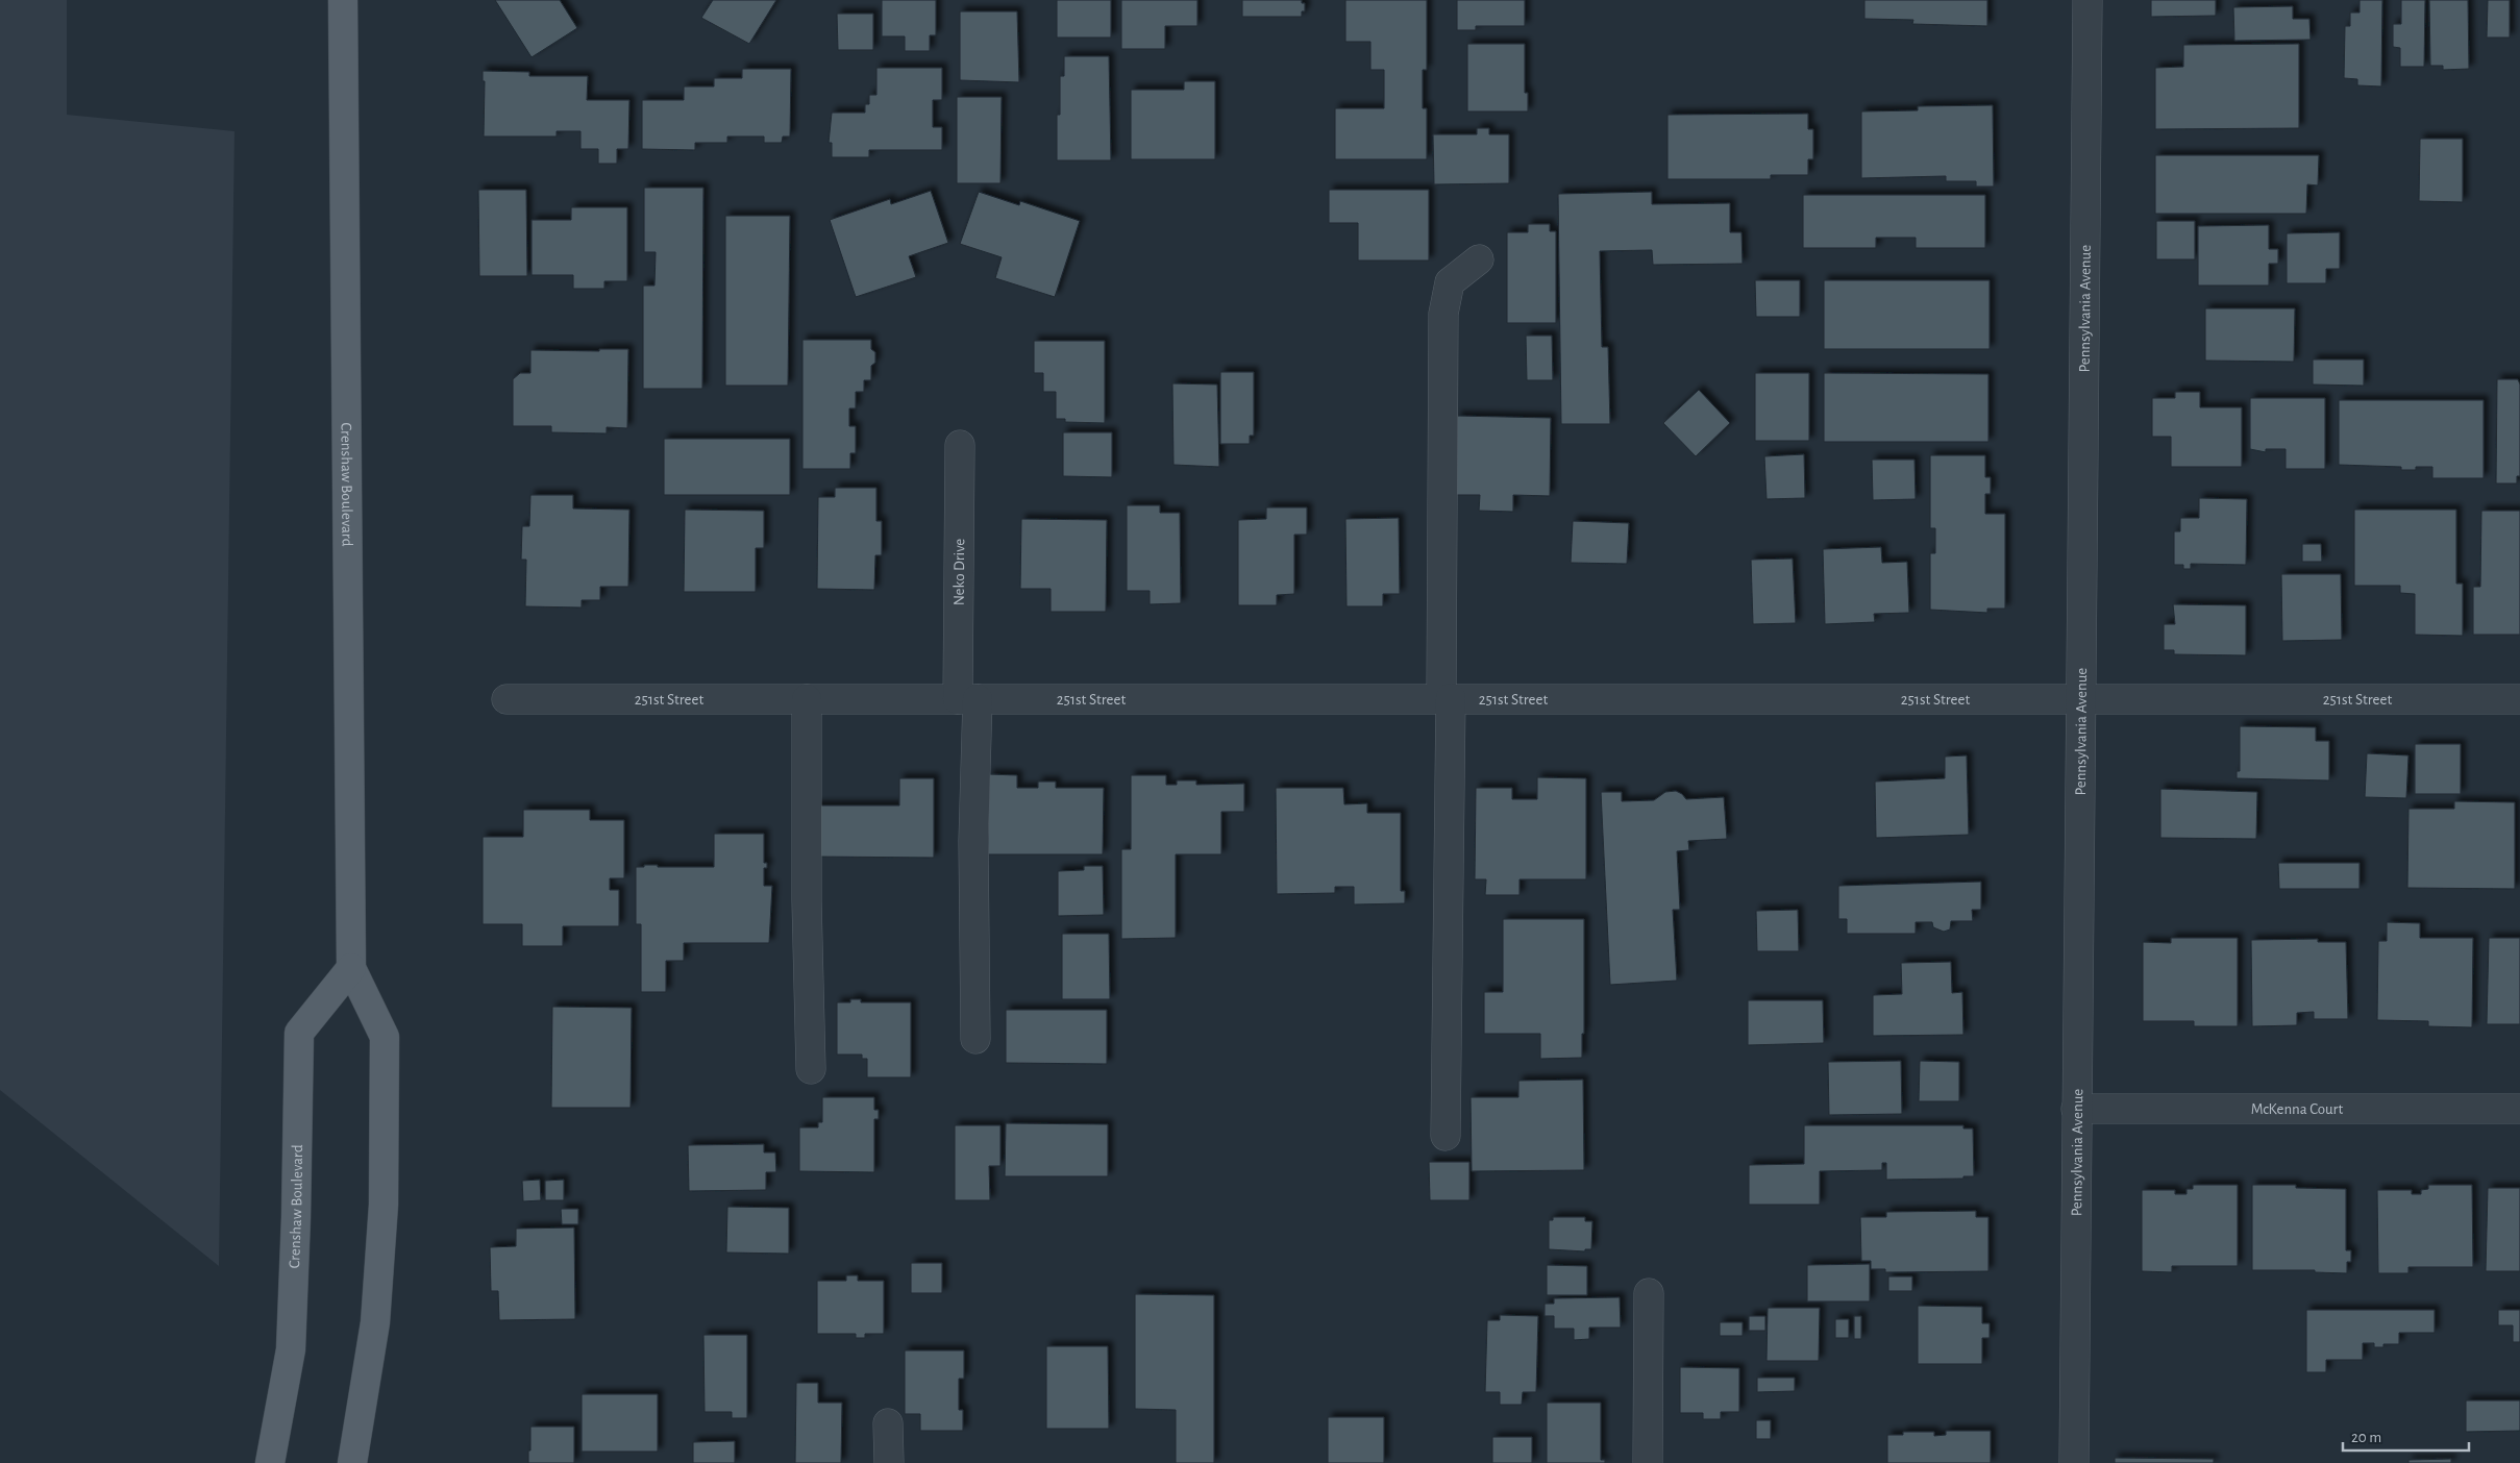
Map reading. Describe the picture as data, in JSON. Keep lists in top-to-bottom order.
{
  "streets": {
    "main road": ["Crenshaw Boulevard"],
    "street": [
      "Pennsylvania Avenue",
      "Neko Drive",
      "251st Street",
      "McKenna Court"
    ]
  },
  "crossings": [
    ["Pennsylvania Avenue", "251st Street"],
    ["Pennsylvania Avenue", "McKenna Court"],
    ["Neko Drive", "251st Street"]
  ],
  "scale_bar": "20 m"
}
